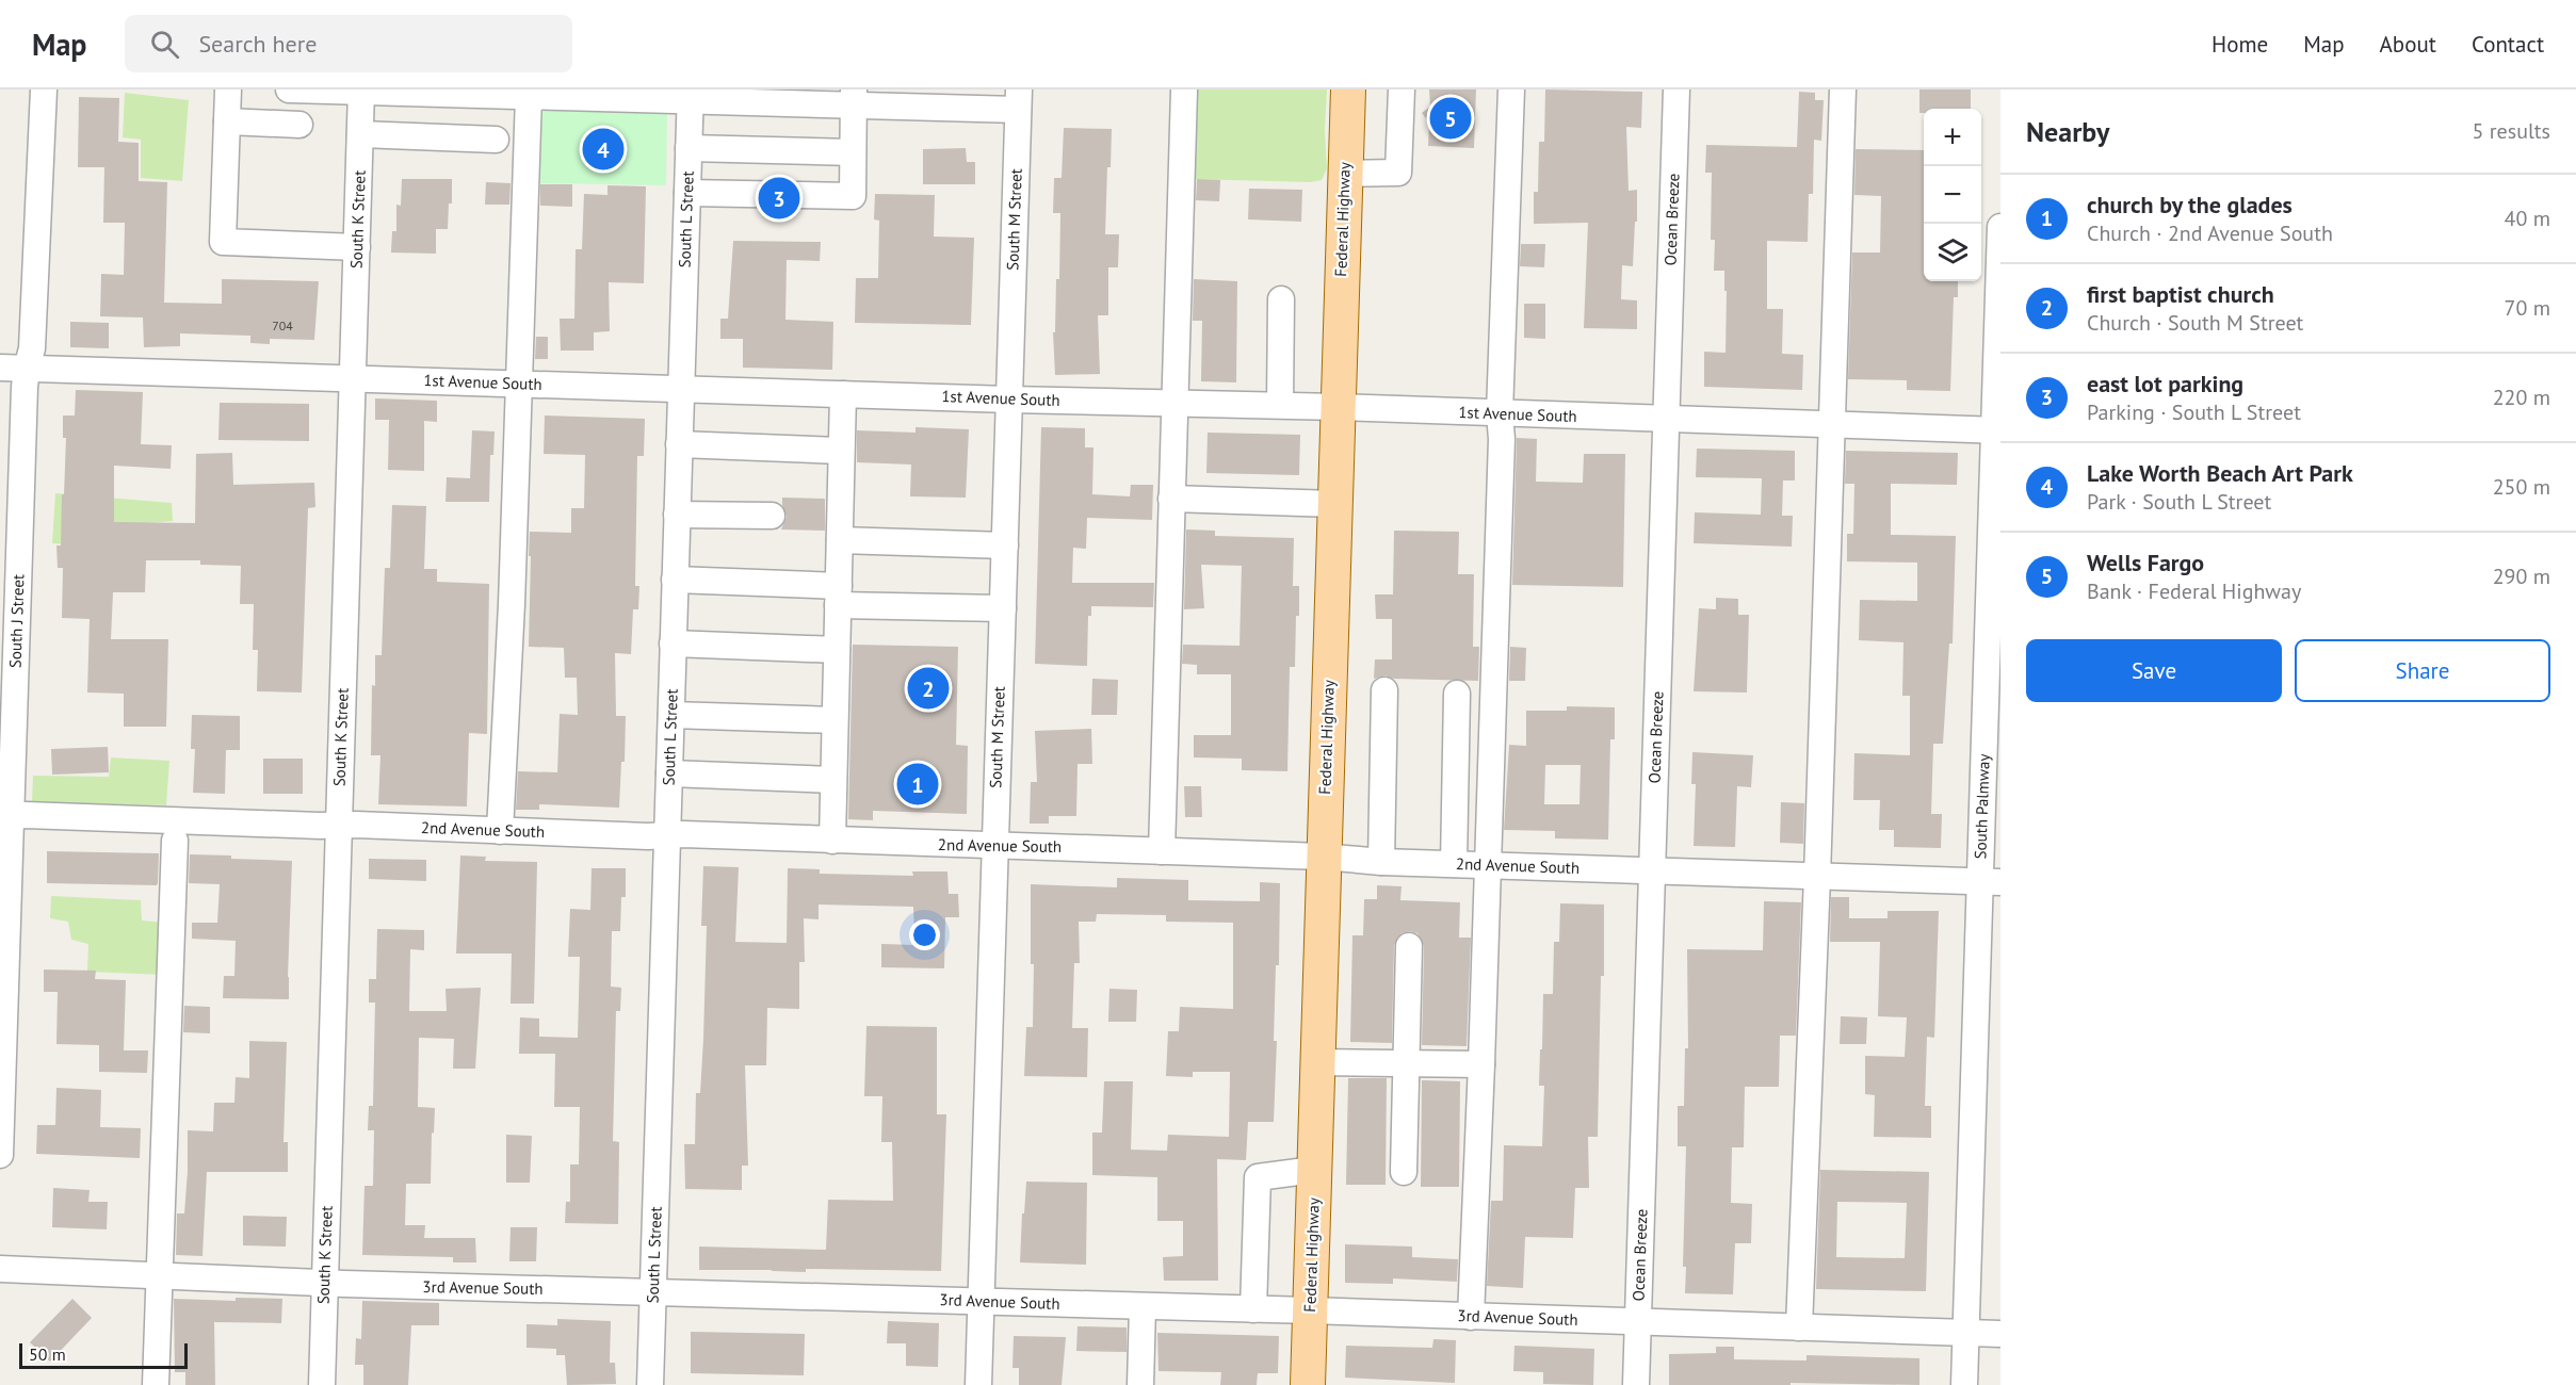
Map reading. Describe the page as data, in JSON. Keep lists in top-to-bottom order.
{
  "streets": {
    "main road": ["Federal Highway"],
    "street": [
      "South K Street",
      "South L Street",
      "South M Street",
      "Ocean Breeze",
      "1st Avenue South",
      "South J Street",
      "South Palmway",
      "2nd Avenue South",
      "3rd Avenue South"
    ]
  },
  "crossings": [
    ["South K Street", "1st Avenue South"],
    ["South K Street", "2nd Avenue South"],
    ["South K Street", "3rd Avenue South"],
    ["South L Street", "1st Avenue South"],
    ["South L Street", "2nd Avenue South"],
    ["South L Street", "3rd Avenue South"],
    ["South M Street", "1st Avenue South"],
    ["South M Street", "2nd Avenue South"],
    ["South M Street", "3rd Avenue South"],
    ["Federal Highway", "1st Avenue South"],
    ["Federal Highway", "2nd Avenue South"],
    ["Federal Highway", "3rd Avenue South"],
    ["Ocean Breeze", "1st Avenue South"],
    ["Ocean Breeze", "2nd Avenue South"],
    ["Ocean Breeze", "3rd Avenue South"],
    ["1st Avenue South", "South J Street"],
    ["1st Avenue South", "South Palmway"],
    ["South J Street", "2nd Avenue South"],
    ["South Palmway", "2nd Avenue South"],
    ["South Palmway", "3rd Avenue South"]
  ],
  "house_numbers": ["704"],
  "scale_bar": "50 m",
  "page": {
    "header": "Map",
    "search": "Search here",
    "nav": [
      "Home",
      "Map",
      "About",
      "Contact"
    ],
    "heading": ["Nearby", "5 results"],
    "pins": [
      "5",
      "4",
      "3",
      "2",
      "1"
    ],
    "map_buttons": ["+", "−"],
    "list": [
      {
        "mark": "1",
        "name": "church by the glades",
        "note": "Church · 2nd Avenue South",
        "value": "40 m"
      },
      {
        "mark": "2",
        "name": "first baptist church",
        "note": "Church · South M Street",
        "value": "70 m"
      },
      {
        "mark": "3",
        "name": "east lot parking",
        "note": "Parking · South L Street",
        "value": "220 m"
      },
      {
        "mark": "4",
        "name": "Lake Worth Beach Art Park",
        "note": "Park · South L Street",
        "value": "250 m"
      },
      {
        "mark": "5",
        "name": "Wells Fargo",
        "note": "Bank · Federal Highway",
        "value": "290 m"
      }
    ],
    "buttons": ["Save", "Share"],
    "scale": "50 m"
  }
}
